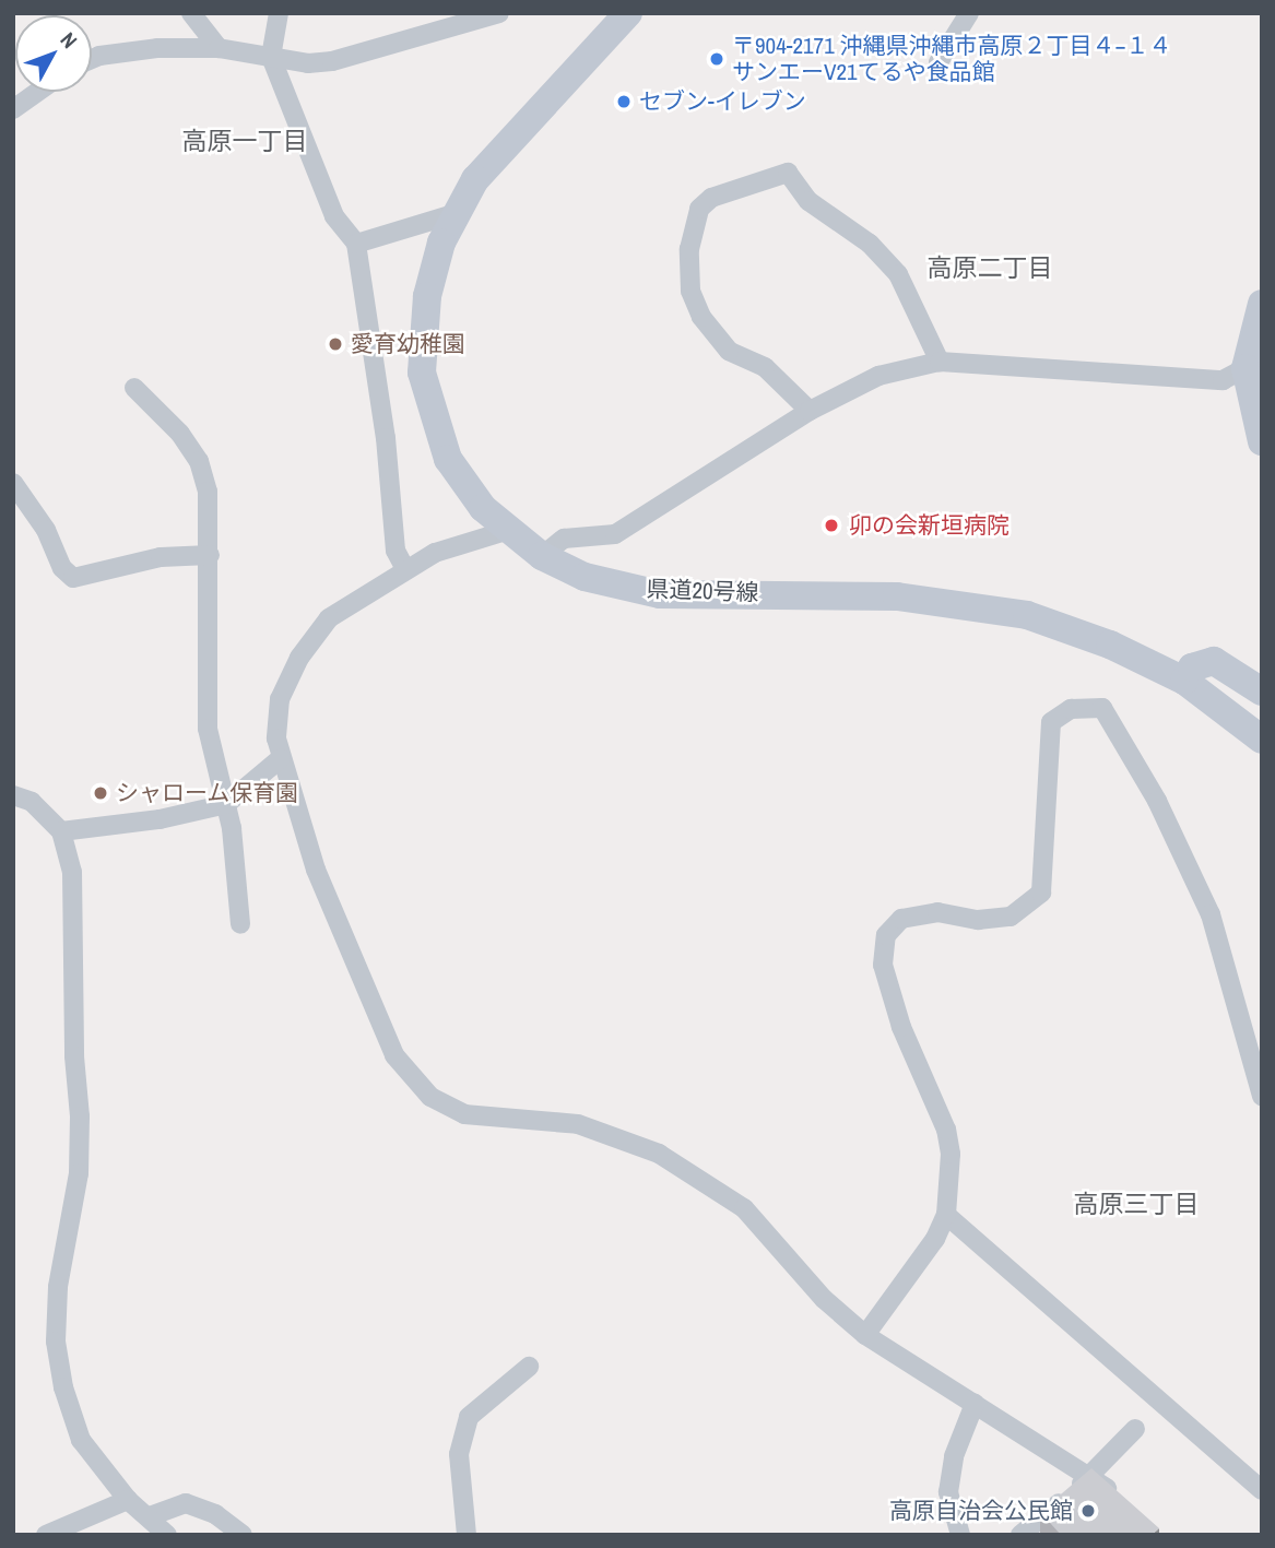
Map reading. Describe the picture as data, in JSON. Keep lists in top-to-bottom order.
{
  "streets": {
    "main road": ["県道20号線"]
  },
  "districts": ["高原一丁目", "高原二丁目", "高原三丁目"],
  "places": [
    "〒904-2171 沖縄県沖縄市高原２丁目４−１４ サンエーV21てるや食品館",
    "セブン-イレブン",
    "愛育幼稚園",
    "卯の会新垣病院",
    "シャローム保育園",
    "高原自治会公民館"
  ],
  "north": "top right"
}
